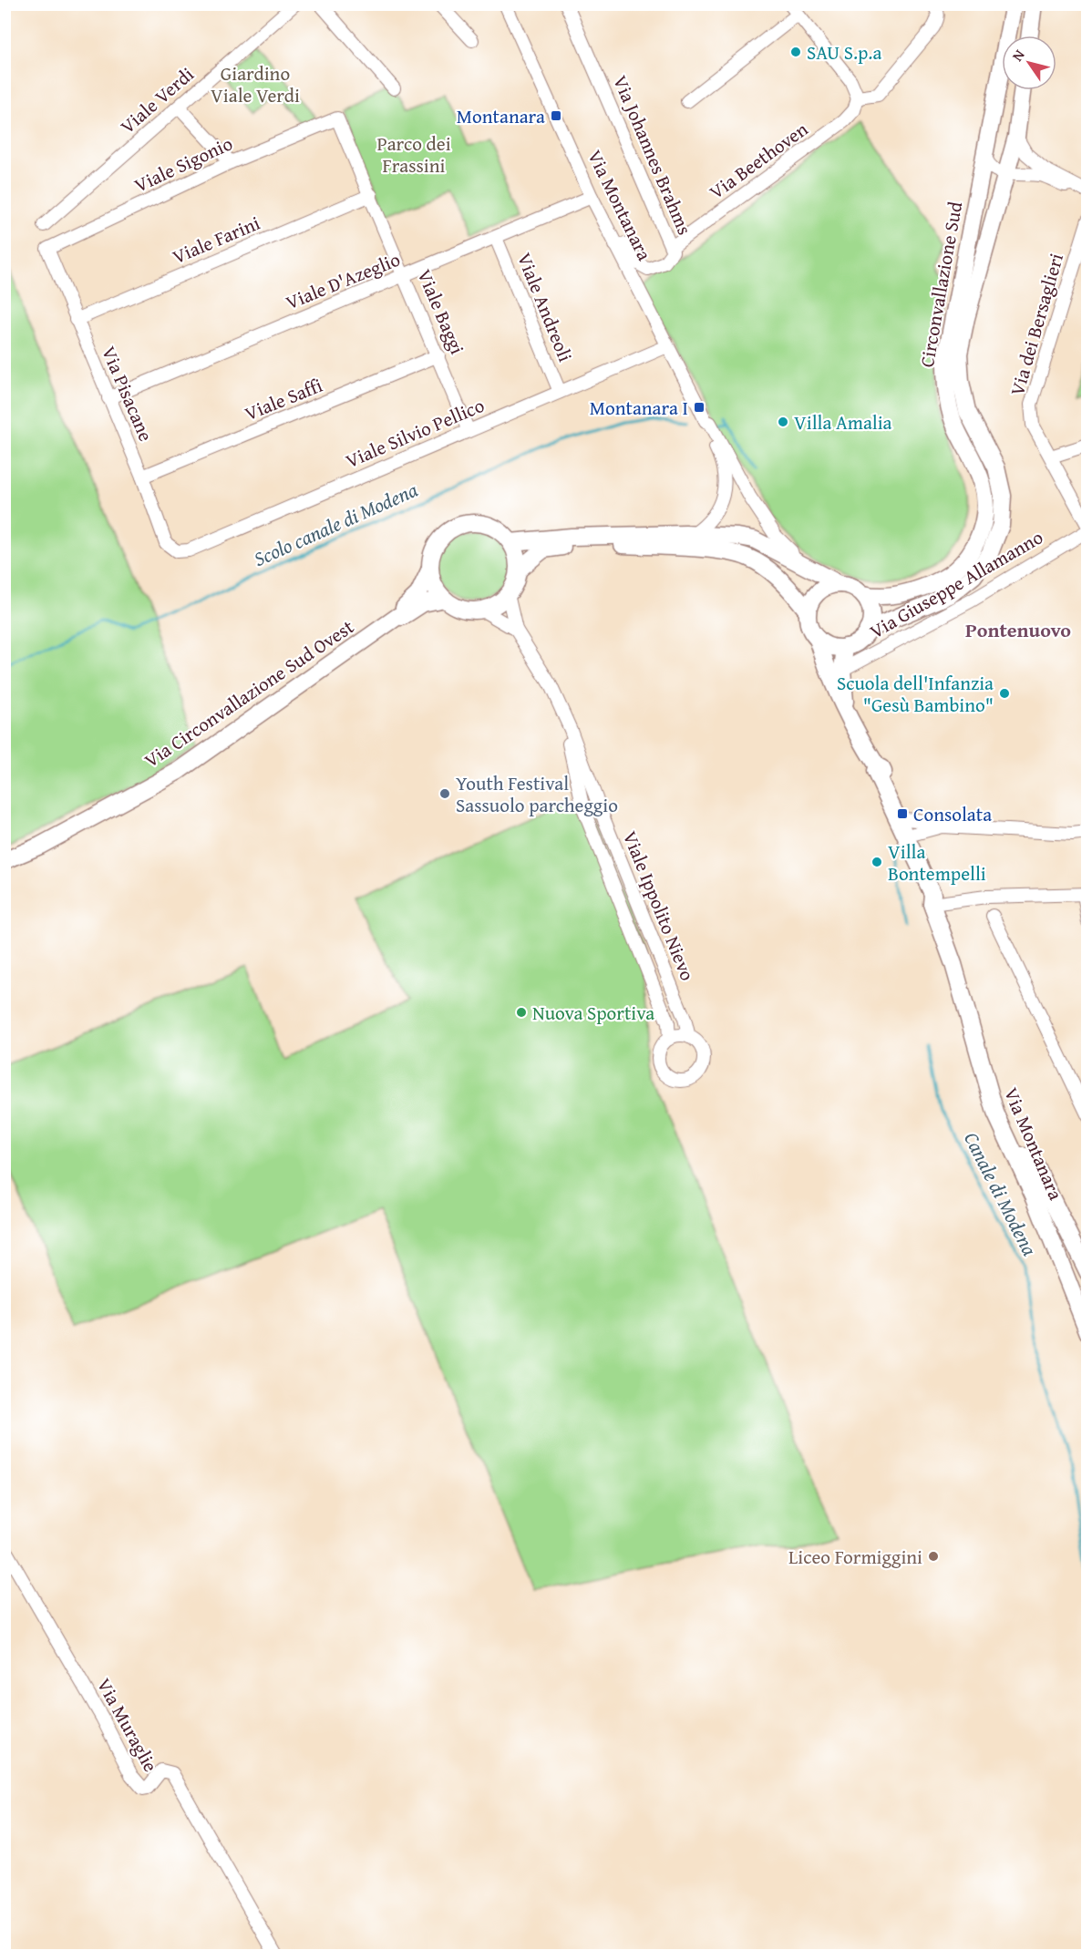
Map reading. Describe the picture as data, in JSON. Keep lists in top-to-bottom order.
{
  "streets": {
    "main road": ["Via Montanara", "Circonvallazione Sud", "Via Circonvallazione Sud Ovest"],
    "street": [
      "Viale Verdi",
      "Via Johannes Brahms",
      "Via Beethoven",
      "Viale Sigonio",
      "Viale Farini",
      "Viale D'Azeglio",
      "Viale Andreoli",
      "Viale Baggi",
      "Via dei Bersaglieri",
      "Via Pisacane",
      "Viale Saffi",
      "Viale Silvio Pellico",
      "Via Giuseppe Allamanno",
      "Viale Ippolito Nievo",
      "Via Muraglie"
    ]
  },
  "crossings": [
    ["Via Johannes Brahms", "Via Beethoven"],
    ["Via Johannes Brahms", "Via Montanara"],
    ["Viale Sigonio", "Viale Baggi"],
    ["Viale Sigonio", "Via Pisacane"],
    ["Via Montanara", "Viale D'Azeglio"],
    ["Via Montanara", "Circonvallazione Sud"],
    ["Via Montanara", "Viale Silvio Pellico"],
    ["Via Montanara", "Via Giuseppe Allamanno"],
    ["Viale Farini", "Viale Baggi"],
    ["Viale Farini", "Via Pisacane"],
    ["Viale D'Azeglio", "Viale Andreoli"],
    ["Viale D'Azeglio", "Viale Baggi"],
    ["Viale D'Azeglio", "Via Pisacane"],
    ["Circonvallazione Sud", "Via Circonvallazione Sud Ovest"],
    ["Circonvallazione Sud", "Viale Ippolito Nievo"],
    ["Viale Andreoli", "Viale Silvio Pellico"],
    ["Viale Baggi", "Viale Saffi"],
    ["Viale Baggi", "Viale Silvio Pellico"],
    ["Via dei Bersaglieri", "Via Giuseppe Allamanno"],
    ["Via Pisacane", "Viale Saffi"],
    ["Via Pisacane", "Viale Silvio Pellico"],
    ["Via Circonvallazione Sud Ovest", "Viale Ippolito Nievo"]
  ],
  "districts": ["Pontenuovo"],
  "water": ["Scolo canale di Modena", "Canale di Modena"],
  "parks": ["Giardino Viale Verdi", "Parco dei Frassini"],
  "places": {
    "other": [
      "SAU S.p.a",
      "Villa Amalia",
      "Scuola dell'Infanzia \"Gesù Bambino\"",
      "Youth Festival Sassuolo parcheggio",
      "Villa Bontempelli",
      "Nuova Sportiva",
      "Liceo Formiggini"
    ],
    "transit": ["Montanara", "Montanara I", "Consolata"]
  },
  "north": "top left"
}
